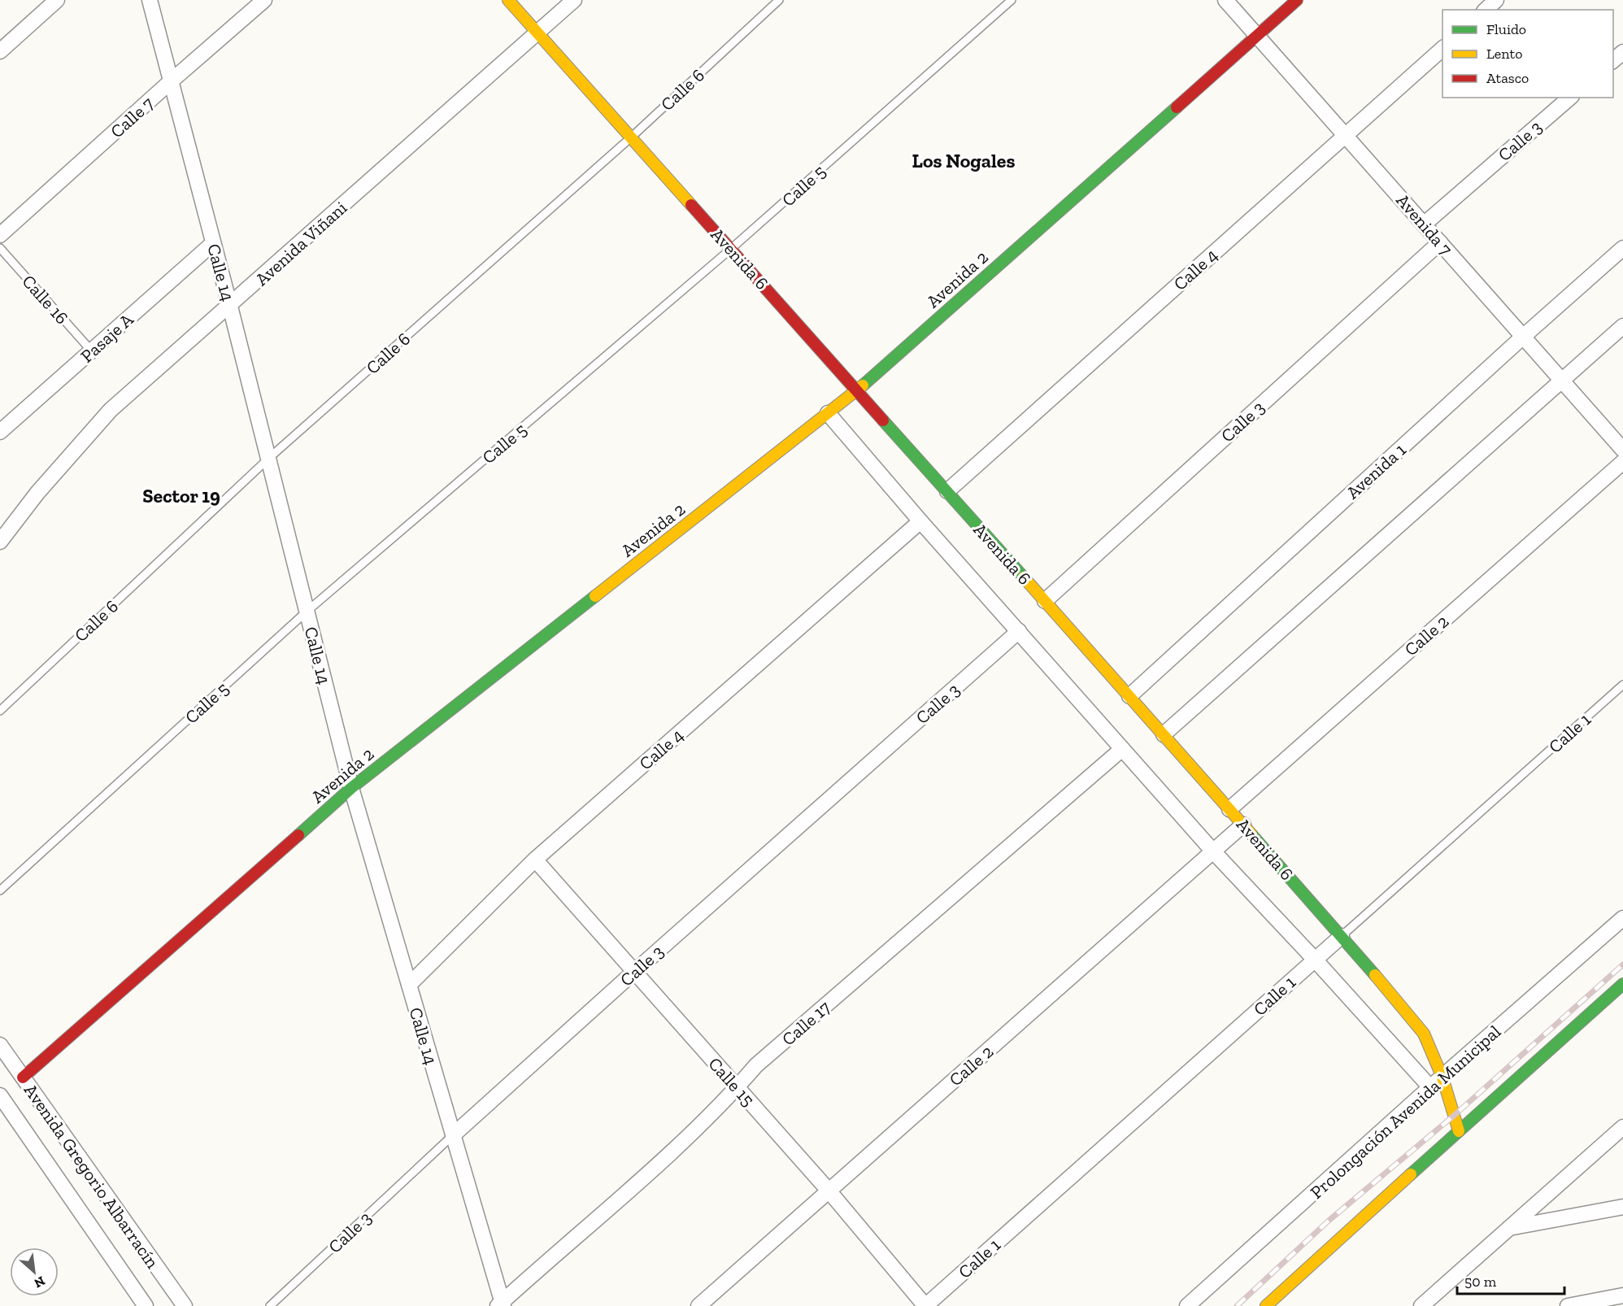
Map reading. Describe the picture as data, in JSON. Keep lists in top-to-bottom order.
{
  "streets": {
    "street": [
      "Calle 7",
      "Calle 3",
      "Avenida 7",
      "Avenida Viñani",
      "Avenida 6",
      "Calle 4",
      "Calle 14",
      "Avenida 2",
      "Pasaje A",
      "Avenida 1",
      "Calle 2",
      "Calle 1",
      "Calle 17",
      "Calle 15",
      "Prolongación Avenida Municipal",
      "Avenida Gregorio Albarracín"
    ],
    "lane": ["Calle 6", "Calle 5", "Calle 16"]
  },
  "crossings": [
    ["Calle 6", "Avenida 6"],
    ["Calle 6", "Calle 14"],
    ["Calle 7", "Calle 14"],
    ["Calle 3", "Avenida 7"],
    ["Calle 3", "Avenida 6"],
    ["Calle 3", "Calle 14"],
    ["Calle 3", "Calle 15"],
    ["Calle 5", "Avenida 6"],
    ["Calle 5", "Calle 14"],
    ["Avenida 7", "Calle 4"],
    ["Avenida 7", "Avenida 2"],
    ["Avenida 7", "Avenida 1"],
    ["Avenida Viñani", "Avenida 6"],
    ["Avenida Viñani", "Calle 14"],
    ["Avenida 6", "Calle 4"],
    ["Avenida 6", "Avenida 2"],
    ["Avenida 6", "Avenida 1"],
    ["Avenida 6", "Calle 2"],
    ["Avenida 6", "Calle 1"],
    ["Avenida 6", "Prolongación Avenida Municipal"],
    ["Calle 4", "Calle 14"],
    ["Calle 4", "Calle 15"],
    ["Calle 14", "Avenida 2"],
    ["Calle 14", "Pasaje A"],
    ["Calle 14", "Calle 17"],
    ["Avenida 2", "Avenida Gregorio Albarracín"],
    ["Calle 16", "Pasaje A"],
    ["Calle 2", "Calle 15"],
    ["Calle 1", "Calle 15"],
    ["Calle 17", "Calle 15"]
  ],
  "districts": ["Los Nogales", "Sector 19"],
  "legend": ["Fluido", "Lento", "Atasco"],
  "scale_bar": "50 m",
  "north": "bottom right"
}
